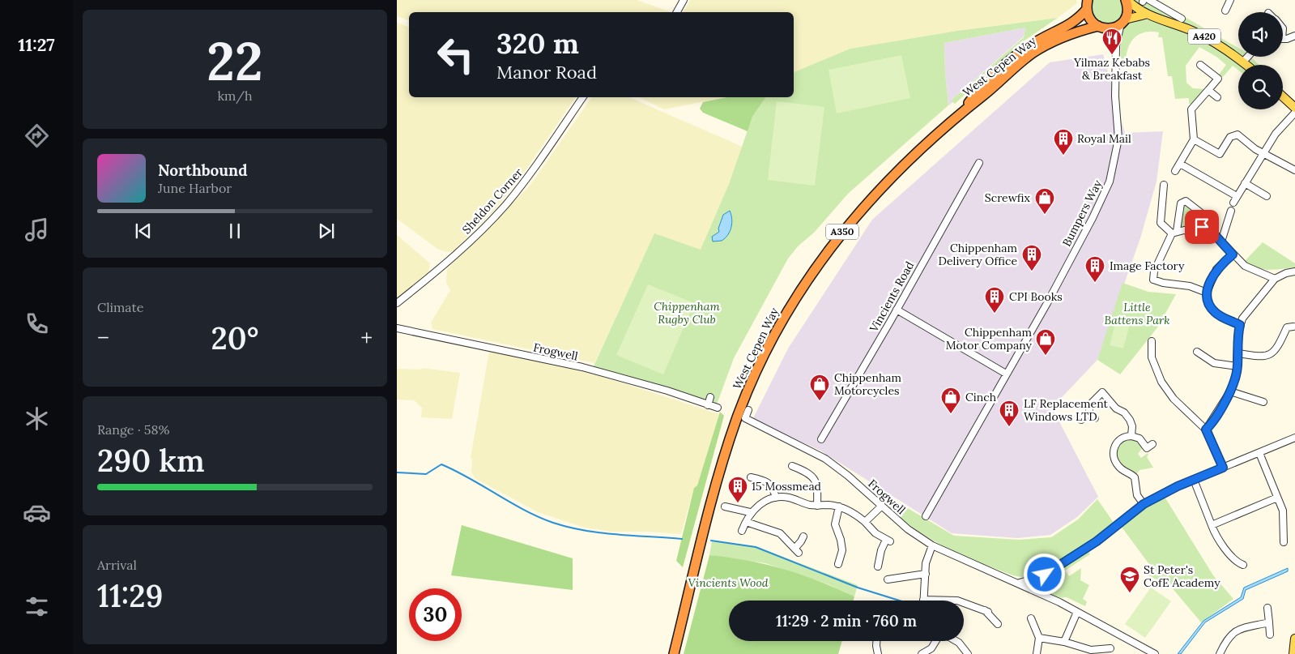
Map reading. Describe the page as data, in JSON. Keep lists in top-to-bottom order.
{
  "streets": {
    "highway": ["West Cepen Way", "A350"],
    "main road": ["A420"],
    "street": [
      "Sheldon Corner",
      "Bumpers Way",
      "Vincients Road",
      "Frogwell"
    ]
  },
  "crossings": [
    ["A420", "Bumpers Way"],
    ["West Cepen Way", "A350"]
  ],
  "parks": ["Chippenham Rugby Club", "Little Battens Park", "Vincients Wood"],
  "places": {
    "restaurant": ["Yilmaz Kebabs & Breakfast"],
    "building": [
      "Royal Mail",
      "Chippenham Delivery Office",
      "Image Factory",
      "CPI Books",
      "LF Replacement Windows LTD",
      "15 Mossmead"
    ],
    "shop": [
      "Screwfix",
      "Chippenham Motor Company",
      "Chippenham Motorcycles",
      "Cinch"
    ],
    "school or university": ["St Peter's CofE Academy"]
  },
  "page": {
    "tabs": "11:27",
    "tile": [
      ["22", "km/h"],
      "Climate",
      ["Range · 58%", "290 km"],
      ["Arrival", "11:29"]
    ],
    "turn": ["320 m", "Manor Road"],
    "song": ["Northbound", "June Harbor"],
    "heat": ["−", "20°", "+"],
    "limit": "30",
    "trip": "11:29 · 2 min · 760 m"
  }
}
